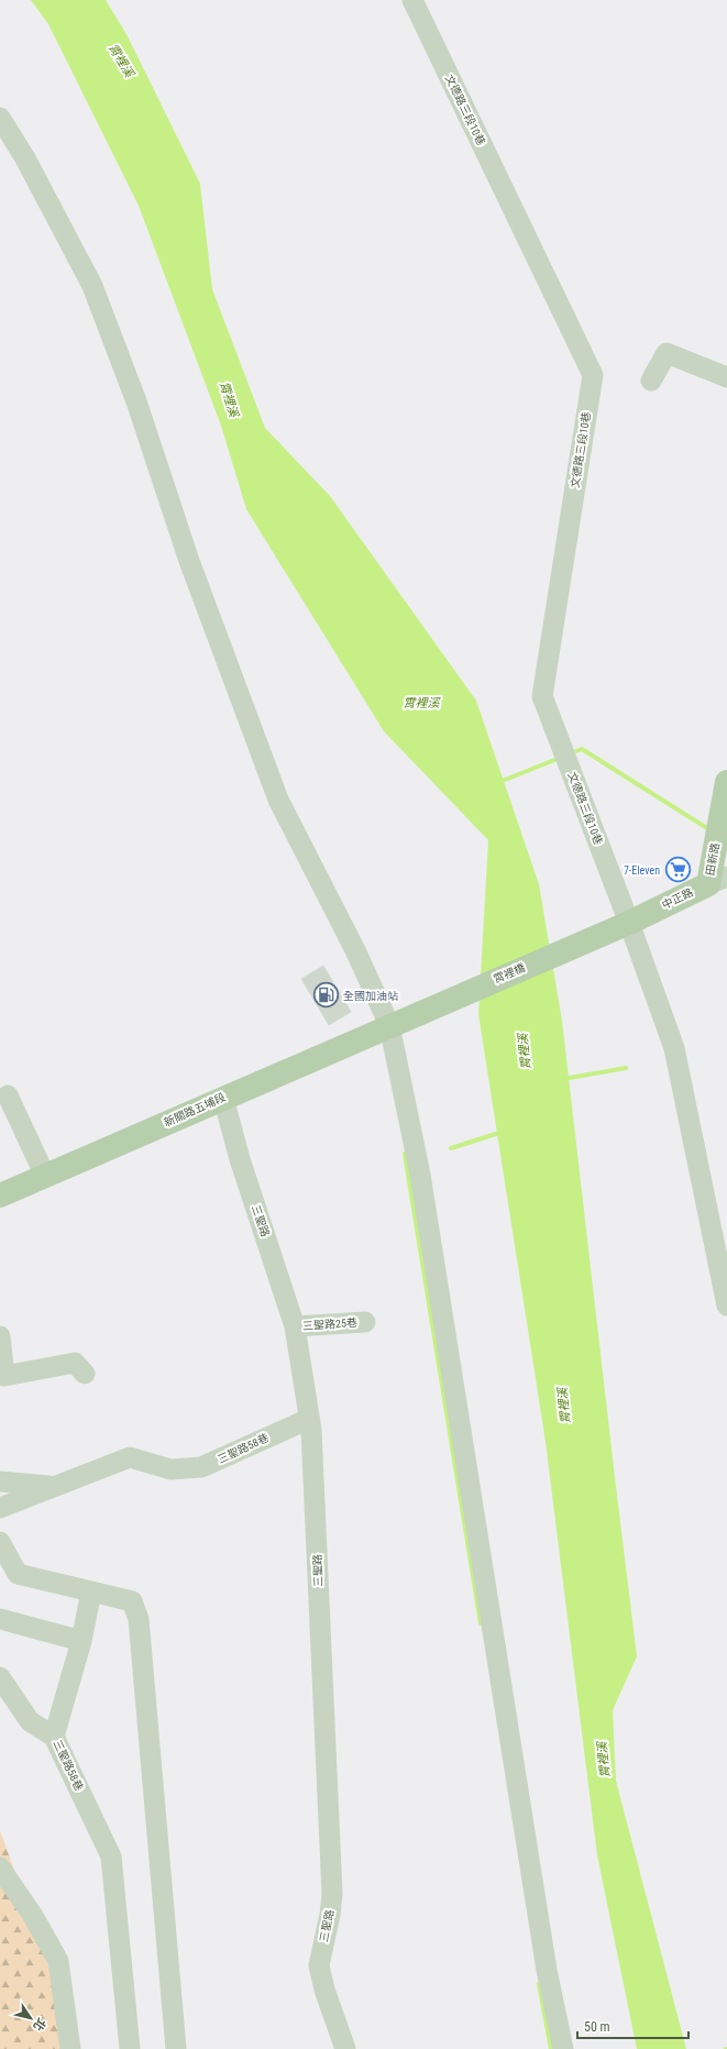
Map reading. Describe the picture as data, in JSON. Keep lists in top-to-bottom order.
{
  "streets": {
    "main road": [
      "田新路",
      "中正路",
      "霄裡橋",
      "新關路五埔段"
    ],
    "street": [
      "文德路三段10巷",
      "三聖路",
      "三聖路25巷",
      "三聖路58巷"
    ]
  },
  "crossings": [
    ["文德路三段10巷", "中正路"],
    ["文德路三段10巷", "霄裡橋"],
    ["田新路", "中正路"],
    ["中正路", "霄裡橋"],
    ["霄裡橋", "新關路五埔段"],
    ["新關路五埔段", "三聖路"],
    ["三聖路", "三聖路25巷"],
    ["三聖路", "三聖路58巷"]
  ],
  "water": ["霄裡溪"],
  "places": {
    "supermarket": ["7-Eleven"],
    "fuel station": ["全國加油站"]
  },
  "scale_bar": "50 m",
  "north": "bottom right"
}
